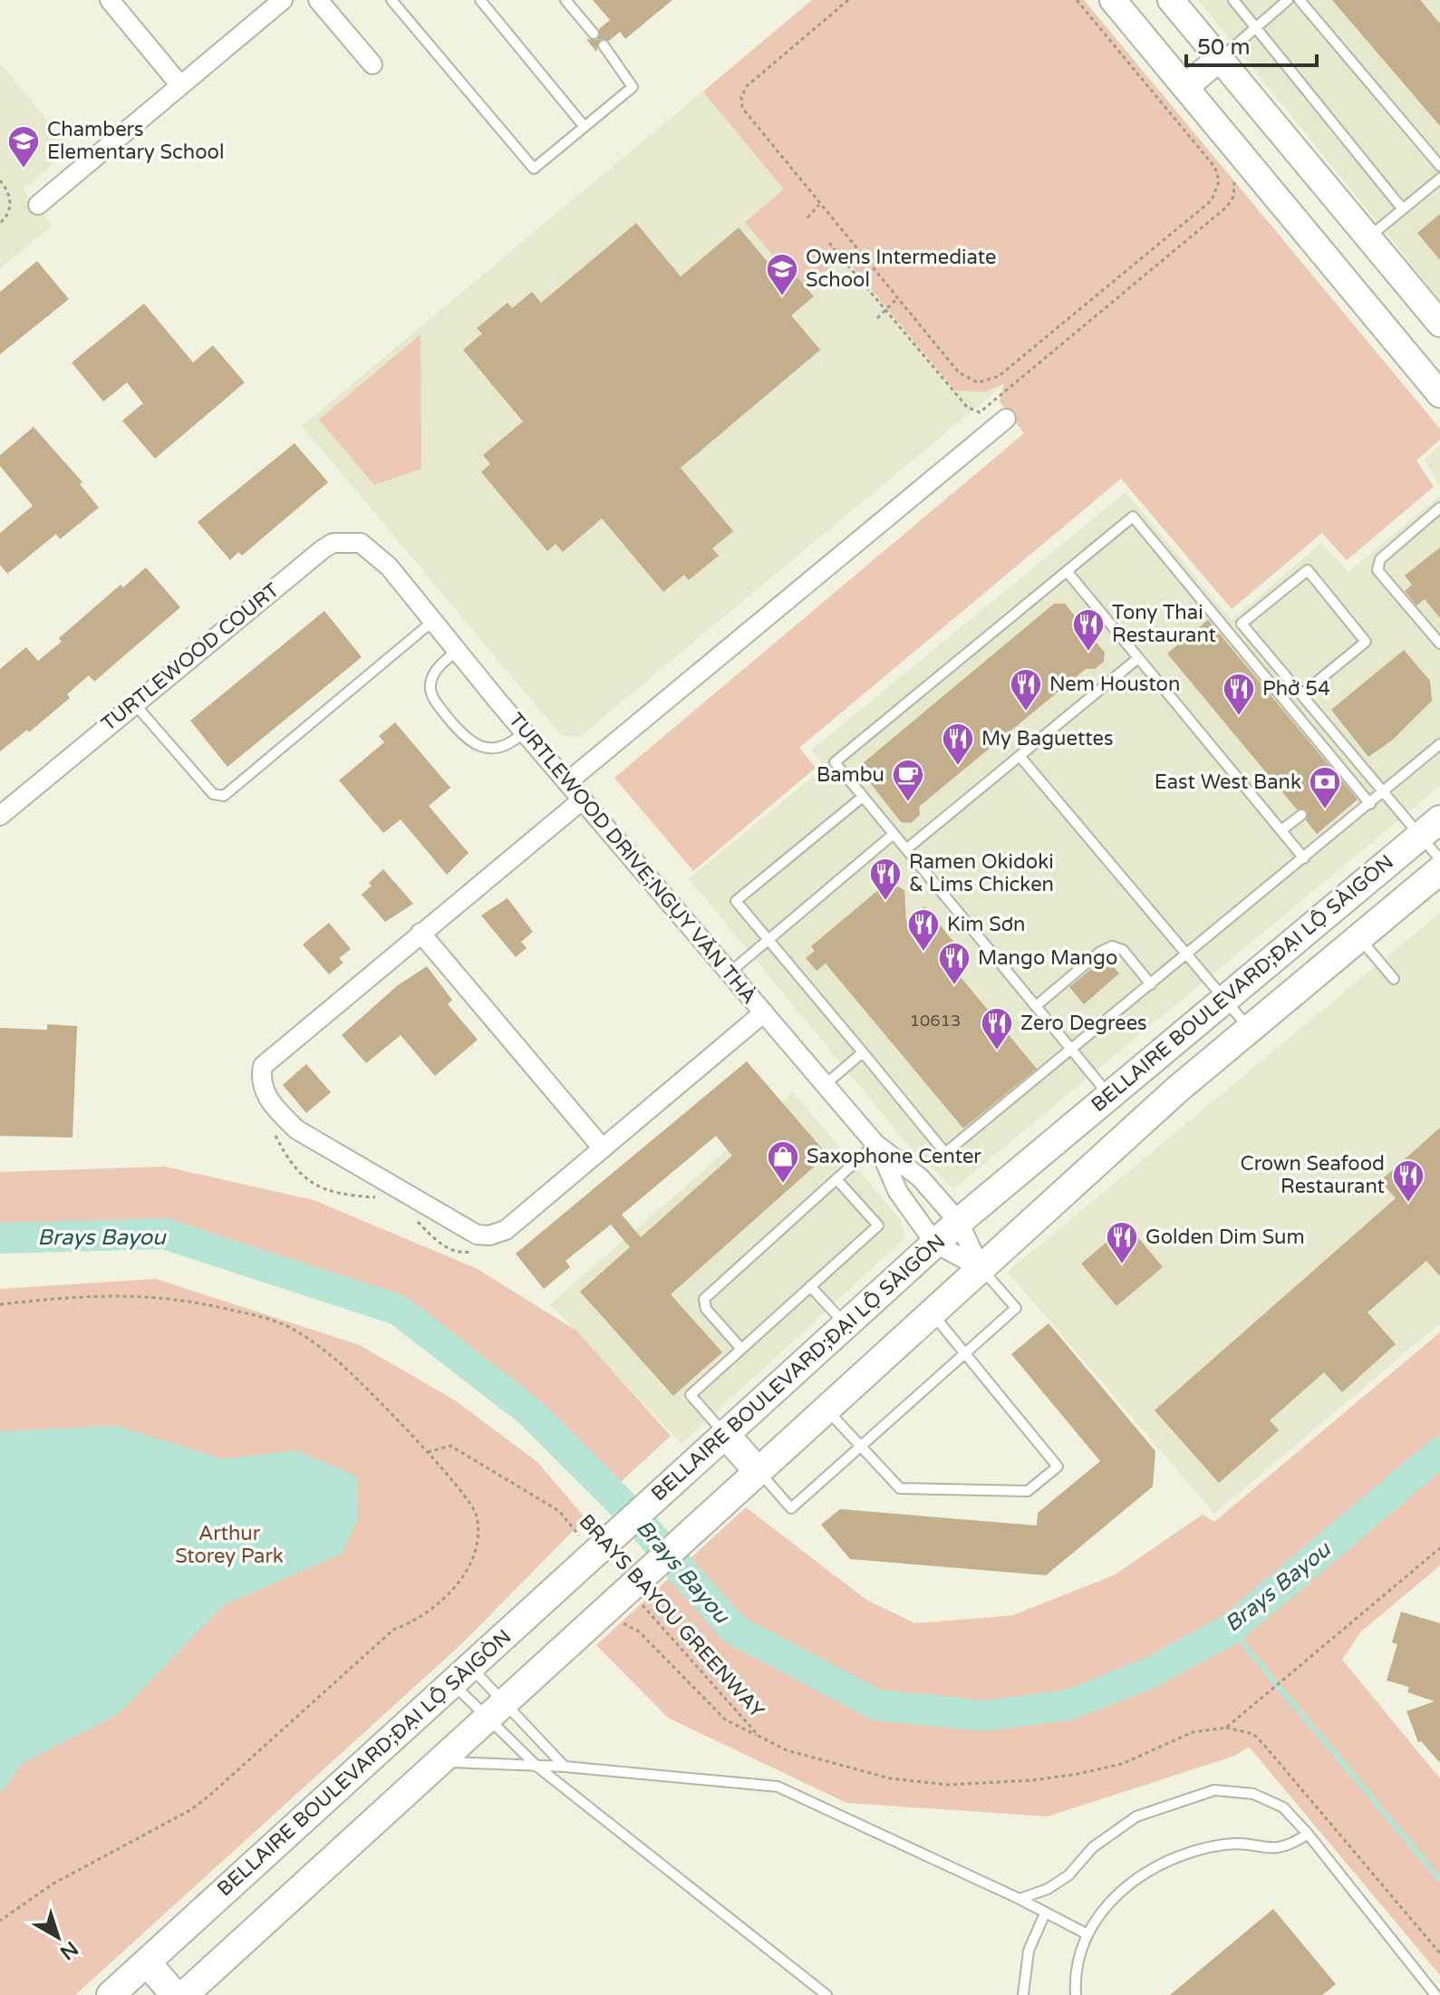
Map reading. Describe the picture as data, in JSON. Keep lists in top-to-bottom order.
{
  "streets": {
    "main road": ["BELLAIRE BOULEVARD;ĐẠI LỘ SÀIGÒN"],
    "street": ["TURTLEWOOD COURT", "TURTLEWOOD DRIVE;NGỤY VĂN THÀ"],
    "path": ["BRAYS BAYOU GREENWAY"]
  },
  "crossings": [
    ["TURTLEWOOD COURT", "TURTLEWOOD DRIVE;NGỤY VĂN THÀ"],
    ["TURTLEWOOD DRIVE;NGỤY VĂN THÀ", "BELLAIRE BOULEVARD;ĐẠI LỘ SÀIGÒN"],
    ["BELLAIRE BOULEVARD;ĐẠI LỘ SÀIGÒN", "BRAYS BAYOU GREENWAY"]
  ],
  "water": ["Brays Bayou"],
  "parks": ["Arthur Storey Park"],
  "places": {
    "school or university": ["Chambers Elementary School", "Owens Intermediate School"],
    "restaurant": [
      "Tony Thai Restaurant",
      "Nem Houston",
      "Phở 54",
      "My Baguettes",
      "Ramen Okidoki & Lims Chicken",
      "Kim Sơn",
      "Mango Mango",
      "Zero Degrees",
      "Crown Seafood Restaurant",
      "Golden Dim Sum"
    ],
    "cafe": ["Bambu"],
    "bank": ["East West Bank"],
    "shop": ["Saxophone Center"]
  },
  "house_numbers": ["10613"],
  "scale_bar": "50 m",
  "north": "bottom right"
}
